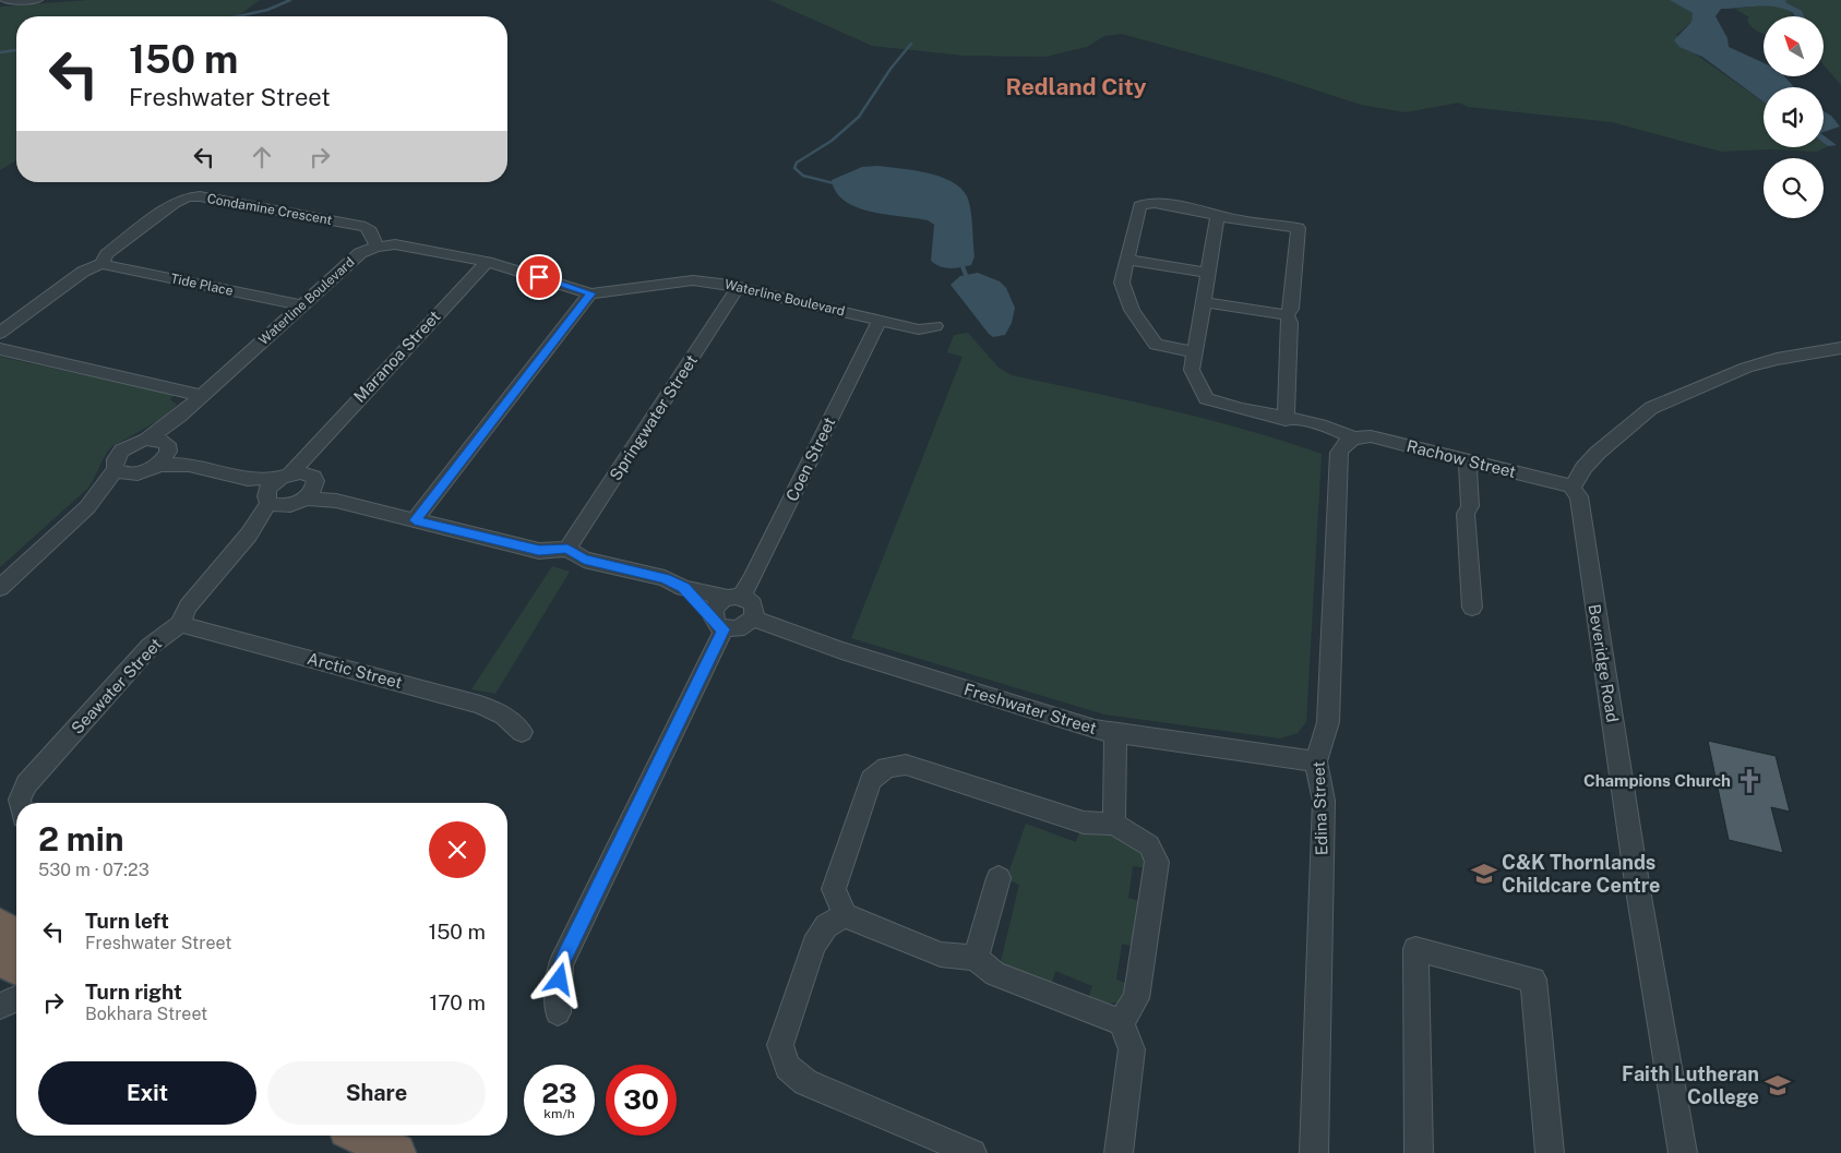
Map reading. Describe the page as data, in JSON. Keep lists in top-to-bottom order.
{
  "streets": {
    "street": [
      "Condamine Crescent",
      "Tide Place",
      "Waterline Boulevard",
      "Maranoa Street",
      "Springwater Street",
      "Coen Street",
      "Rachow Street",
      "Beveridge Road",
      "Arctic Street",
      "Seawater Street",
      "Freshwater Street",
      "Edina Street"
    ]
  },
  "crossings": [
    ["Condamine Crescent", "Tide Place"],
    ["Condamine Crescent", "Waterline Boulevard"],
    ["Tide Place", "Waterline Boulevard"],
    ["Waterline Boulevard", "Maranoa Street"],
    ["Waterline Boulevard", "Springwater Street"],
    ["Waterline Boulevard", "Coen Street"],
    ["Maranoa Street", "Seawater Street"],
    ["Coen Street", "Freshwater Street"],
    ["Rachow Street", "Beveridge Road"],
    ["Rachow Street", "Edina Street"],
    ["Arctic Street", "Seawater Street"],
    ["Freshwater Street", "Edina Street"]
  ],
  "districts": ["Redland City"],
  "places": {
    "church": ["Champions Church"],
    "school or university": ["C&K Thornlands Childcare Centre", "Faith Lutheran College"]
  },
  "north": "top left",
  "page": {
    "turn": ["150 m", "Freshwater Street"],
    "heading": ["2 min", "530 m · 07:23"],
    "list": [
      {
        "name": "Turn left",
        "note": "Freshwater Street",
        "value": "150 m"
      },
      {
        "name": "Turn right",
        "note": "Bokhara Street",
        "value": "170 m"
      }
    ],
    "buttons": ["Exit", "Share"],
    "speed": "23 km/h",
    "limit": "30"
  }
}
